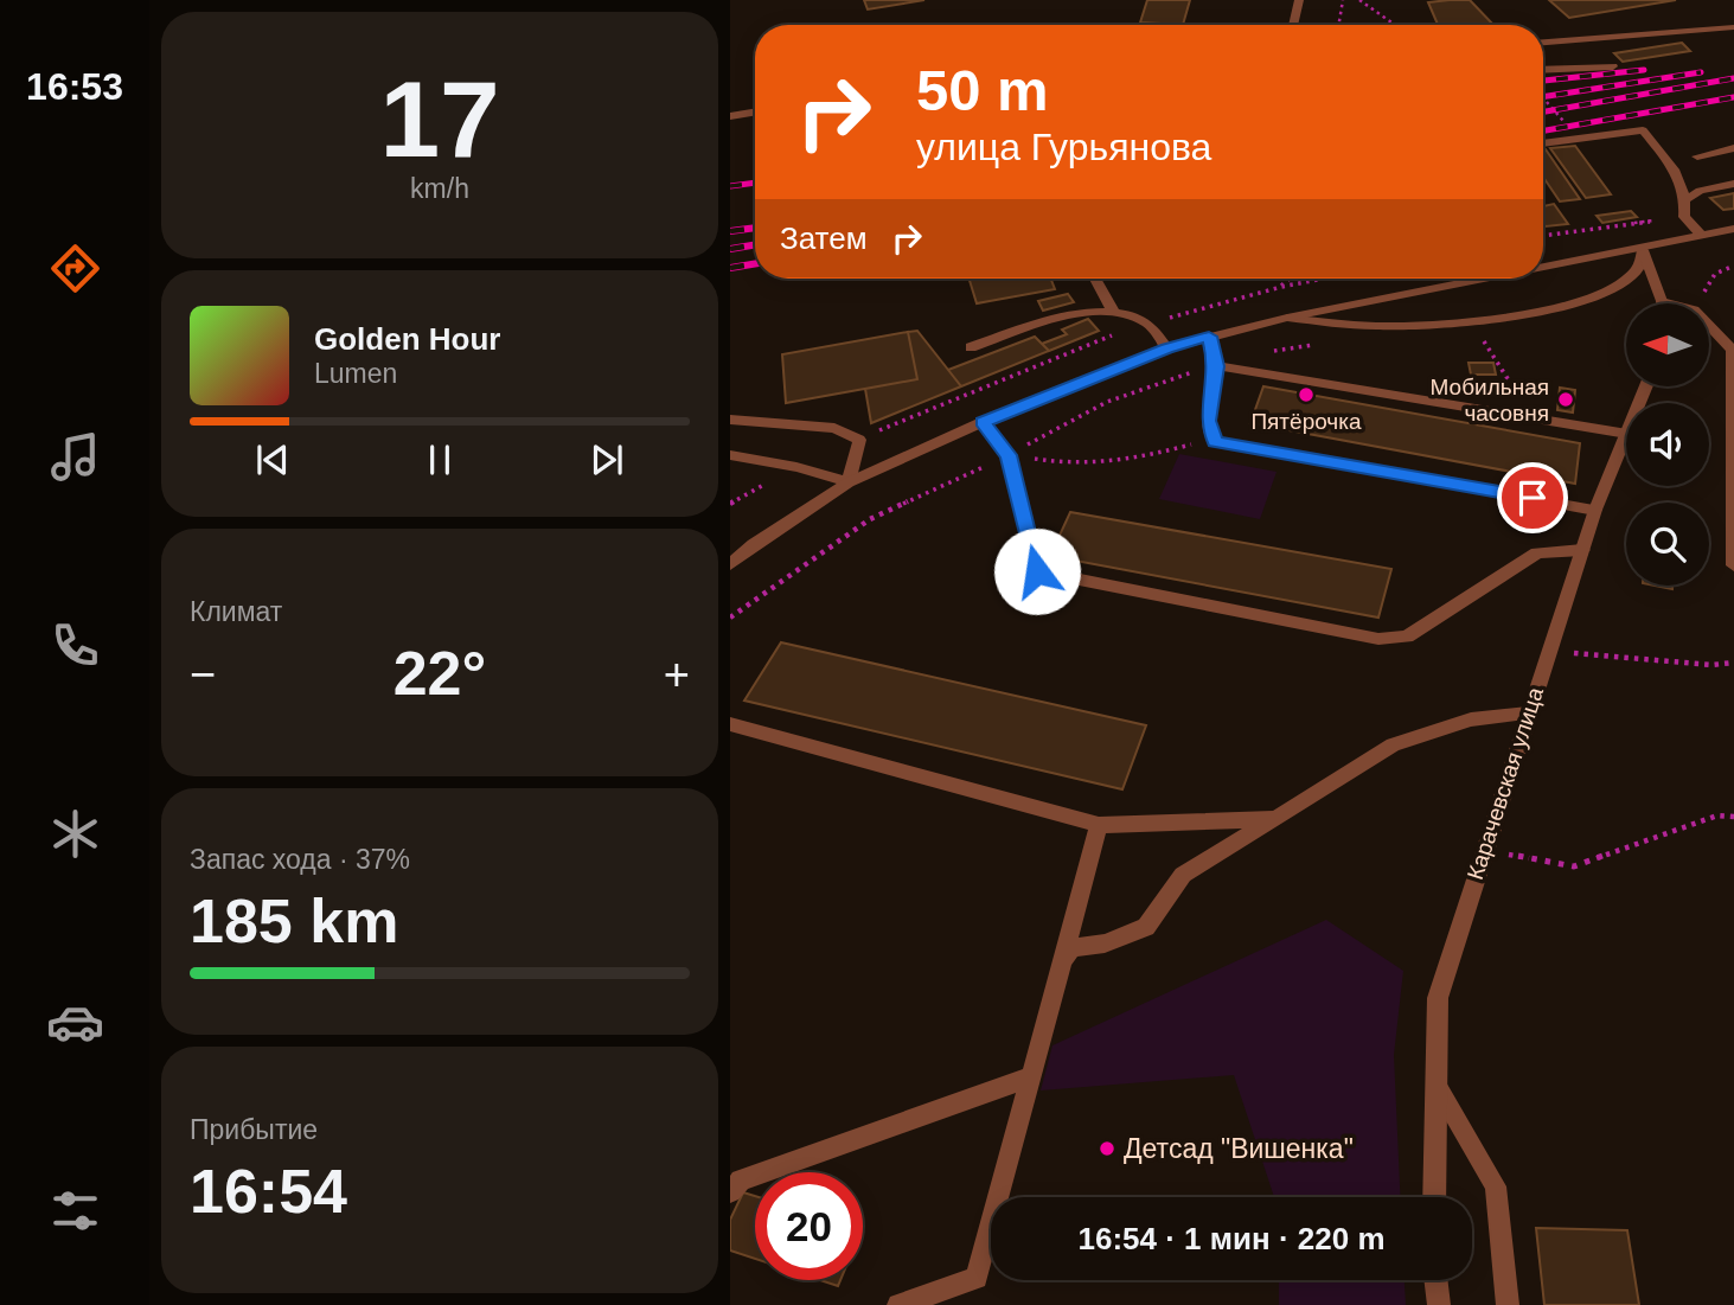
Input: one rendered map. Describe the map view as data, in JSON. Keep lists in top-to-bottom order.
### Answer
{
  "streets": {
    "street": ["Карачевская улица"]
  },
  "places": ["Пятёрочка", "Мобильная часовня", "Детсад \"Вишенка\""],
  "north": "left",
  "page": {
    "tabs": "16:53",
    "tile": [
      ["17", "km/h"],
      "Климат",
      ["Запас хода · 37%", "185 km"],
      ["Прибытие", "16:54"]
    ],
    "turn": ["50 m", "улица Гурьянова"],
    "then": "Затем",
    "song": ["Golden Hour", "Lumen"],
    "heat": ["−", "22°", "+"],
    "limit": "20",
    "trip": "16:54 · 1 мин · 220 m"
  }
}
